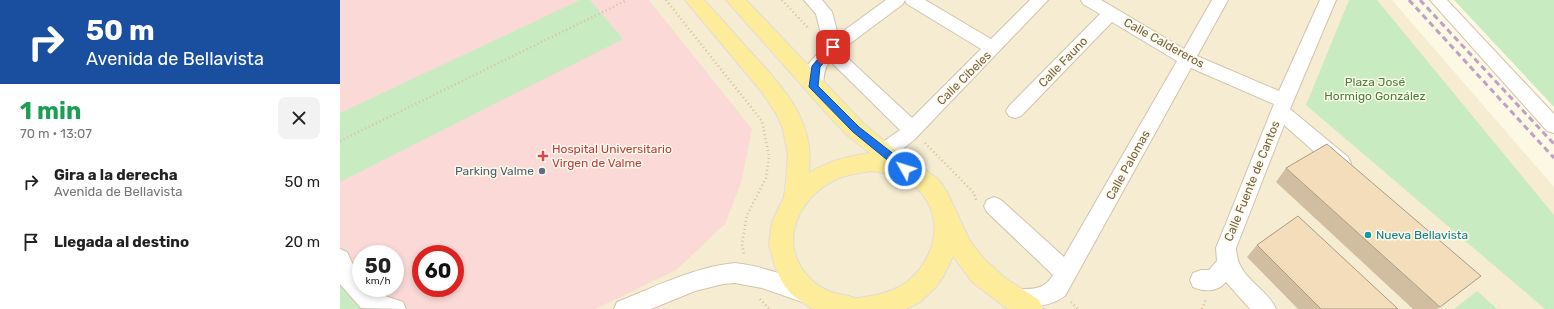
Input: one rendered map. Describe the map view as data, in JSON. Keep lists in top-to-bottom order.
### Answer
{
  "streets": {
    "street": [
      "Calle Caldereros",
      "Calle Fauno",
      "Calle Cibeles",
      "Calle Palomas",
      "Calle Fuente de Cantos"
    ]
  },
  "crossings": [
    ["Calle Caldereros", "Calle Fauno"],
    ["Calle Caldereros", "Calle Palomas"],
    ["Calle Caldereros", "Calle Fuente de Cantos"]
  ],
  "parks": ["Plaza José Hormigo González"],
  "places": {
    "health": ["Hospital Universitario Virgen de Valme"],
    "other": ["Parking Valme", "Nueva Bellavista"]
  },
  "page": {
    "turn": ["50 m", "Avenida de Bellavista"],
    "heading": ["1 min", "70 m · 13:07"],
    "list": [
      {
        "name": "Gira a la derecha",
        "note": "Avenida de Bellavista",
        "value": "50 m"
      },
      {
        "name": "Llegada al destino",
        "value": "20 m"
      }
    ],
    "speed": "50 km/h",
    "limit": "60"
  }
}
